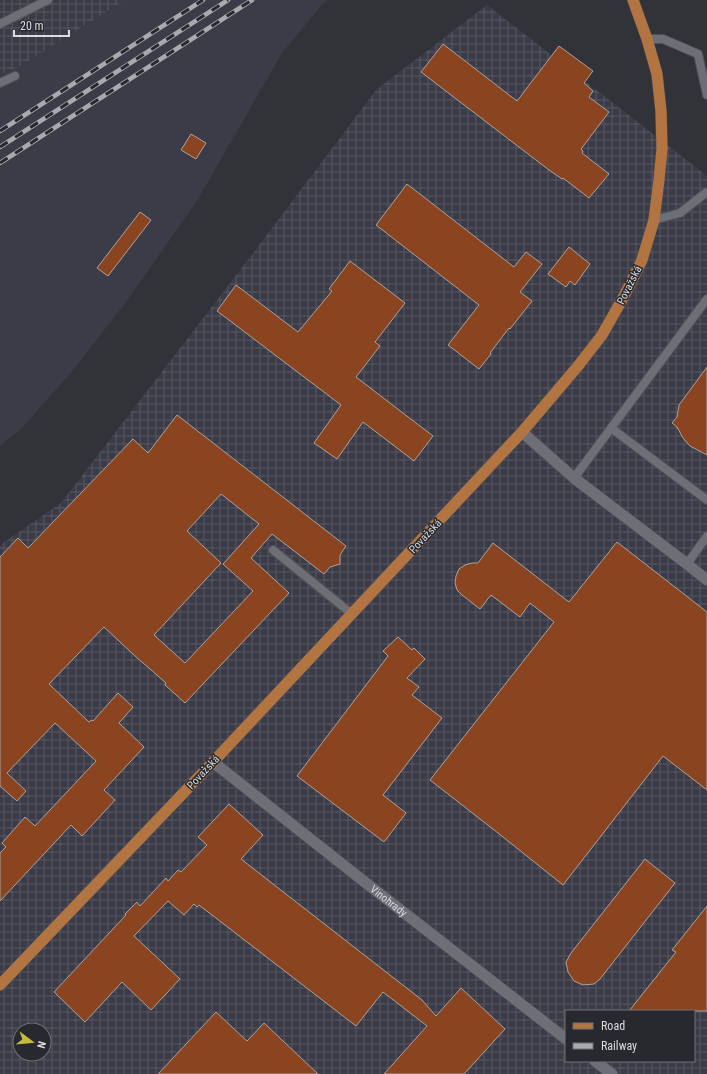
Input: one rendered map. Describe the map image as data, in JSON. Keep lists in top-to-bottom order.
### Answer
{
  "streets": {
    "main road": ["Považská"],
    "street": ["Vinohrady"]
  },
  "crossings": [
    ["Považská", "Vinohrady"]
  ],
  "legend": ["Road", "Railway"],
  "scale_bar": "20 m",
  "north": "right"
}
